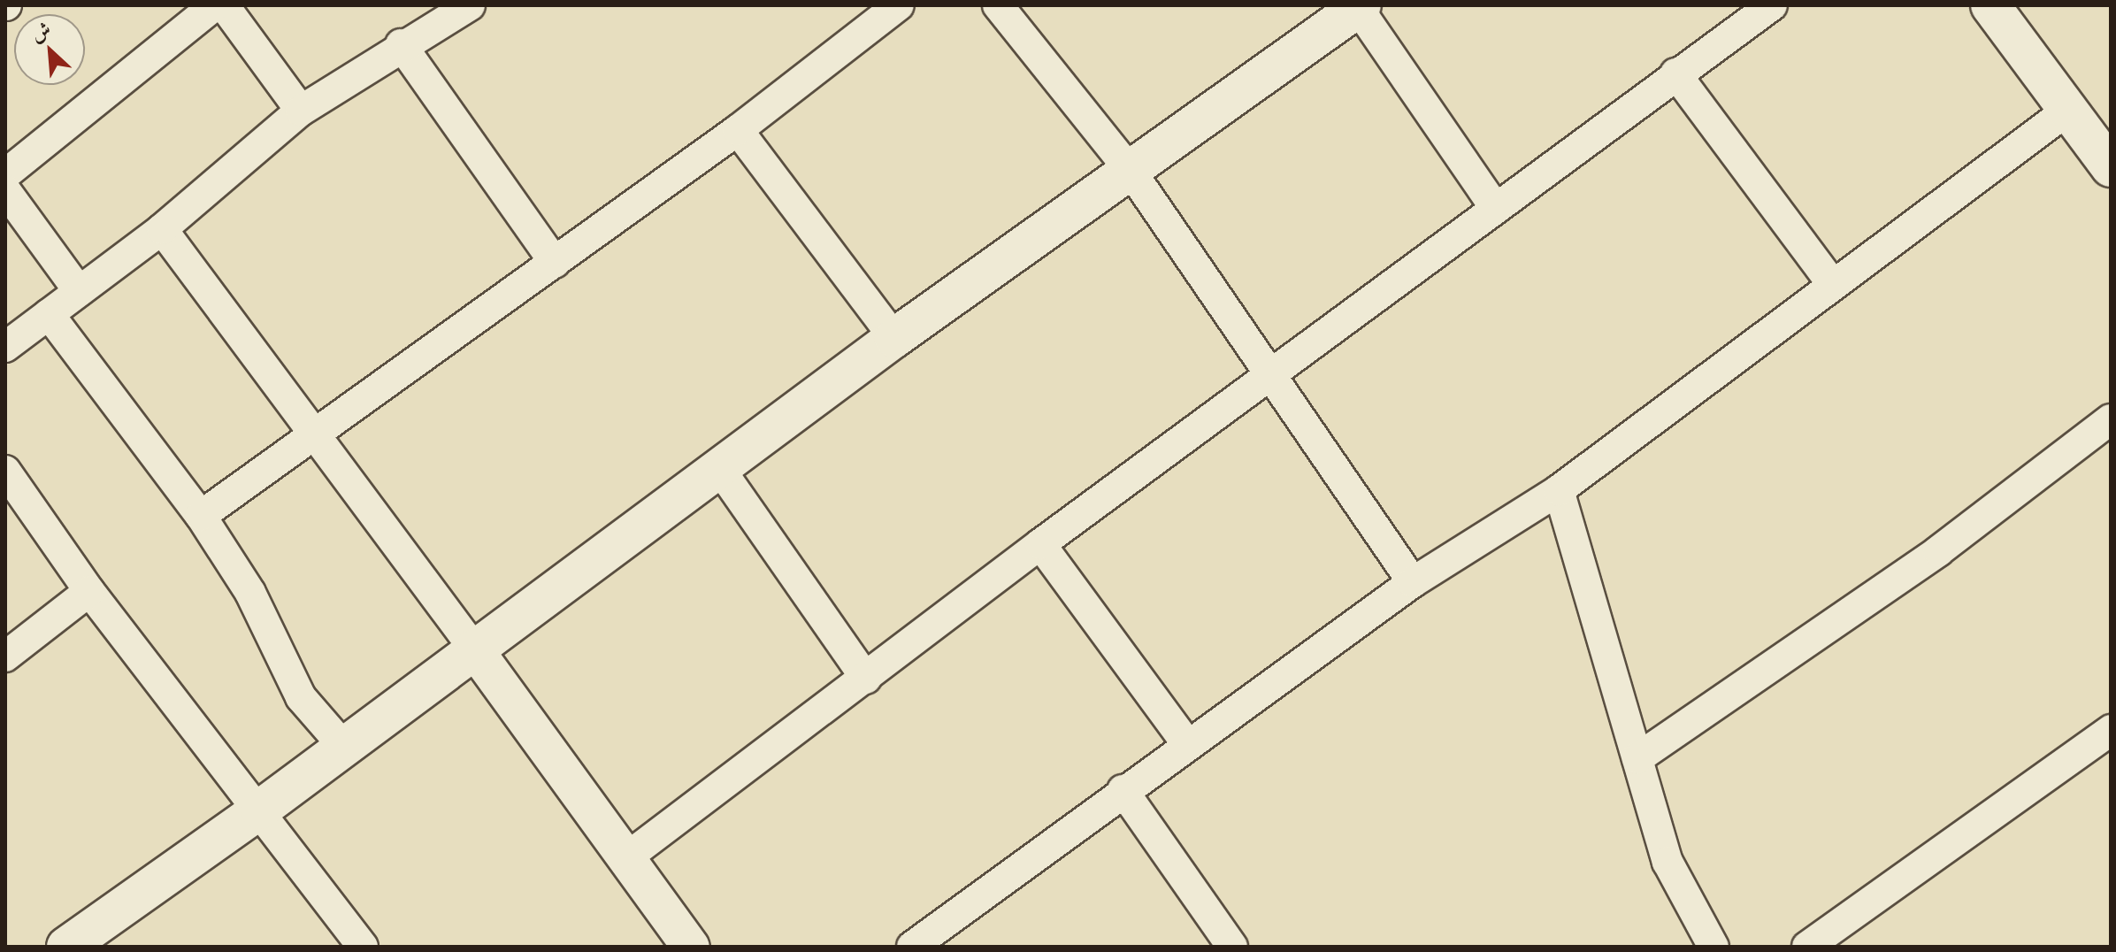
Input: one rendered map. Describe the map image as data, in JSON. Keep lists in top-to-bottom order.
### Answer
{
  "north": "top left"
}
